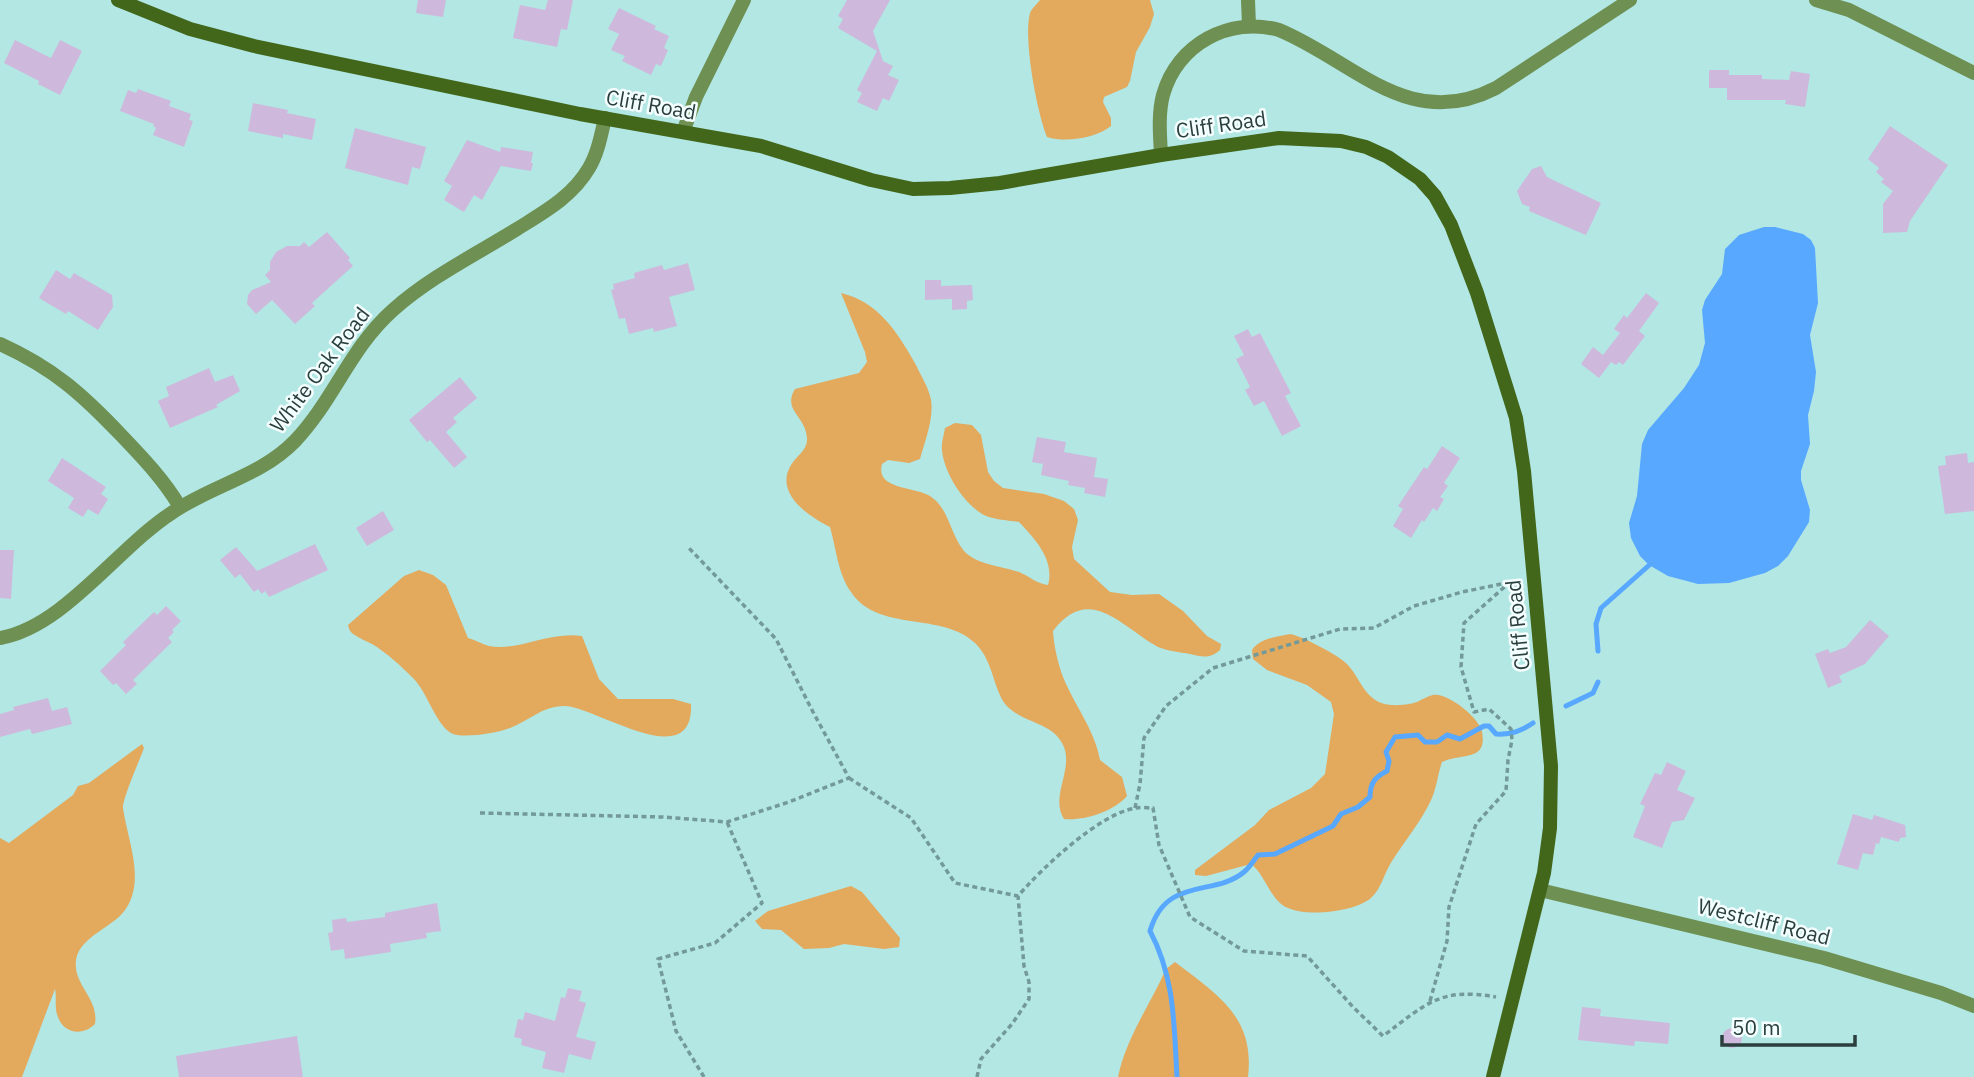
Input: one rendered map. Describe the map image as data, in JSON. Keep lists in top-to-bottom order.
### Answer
{
  "streets": {
    "street": ["Cliff Road", "White Oak Road", "Westcliff Road"]
  },
  "crossings": [
    ["Cliff Road", "White Oak Road"],
    ["Cliff Road", "Westcliff Road"]
  ],
  "scale_bar": "50 m"
}
